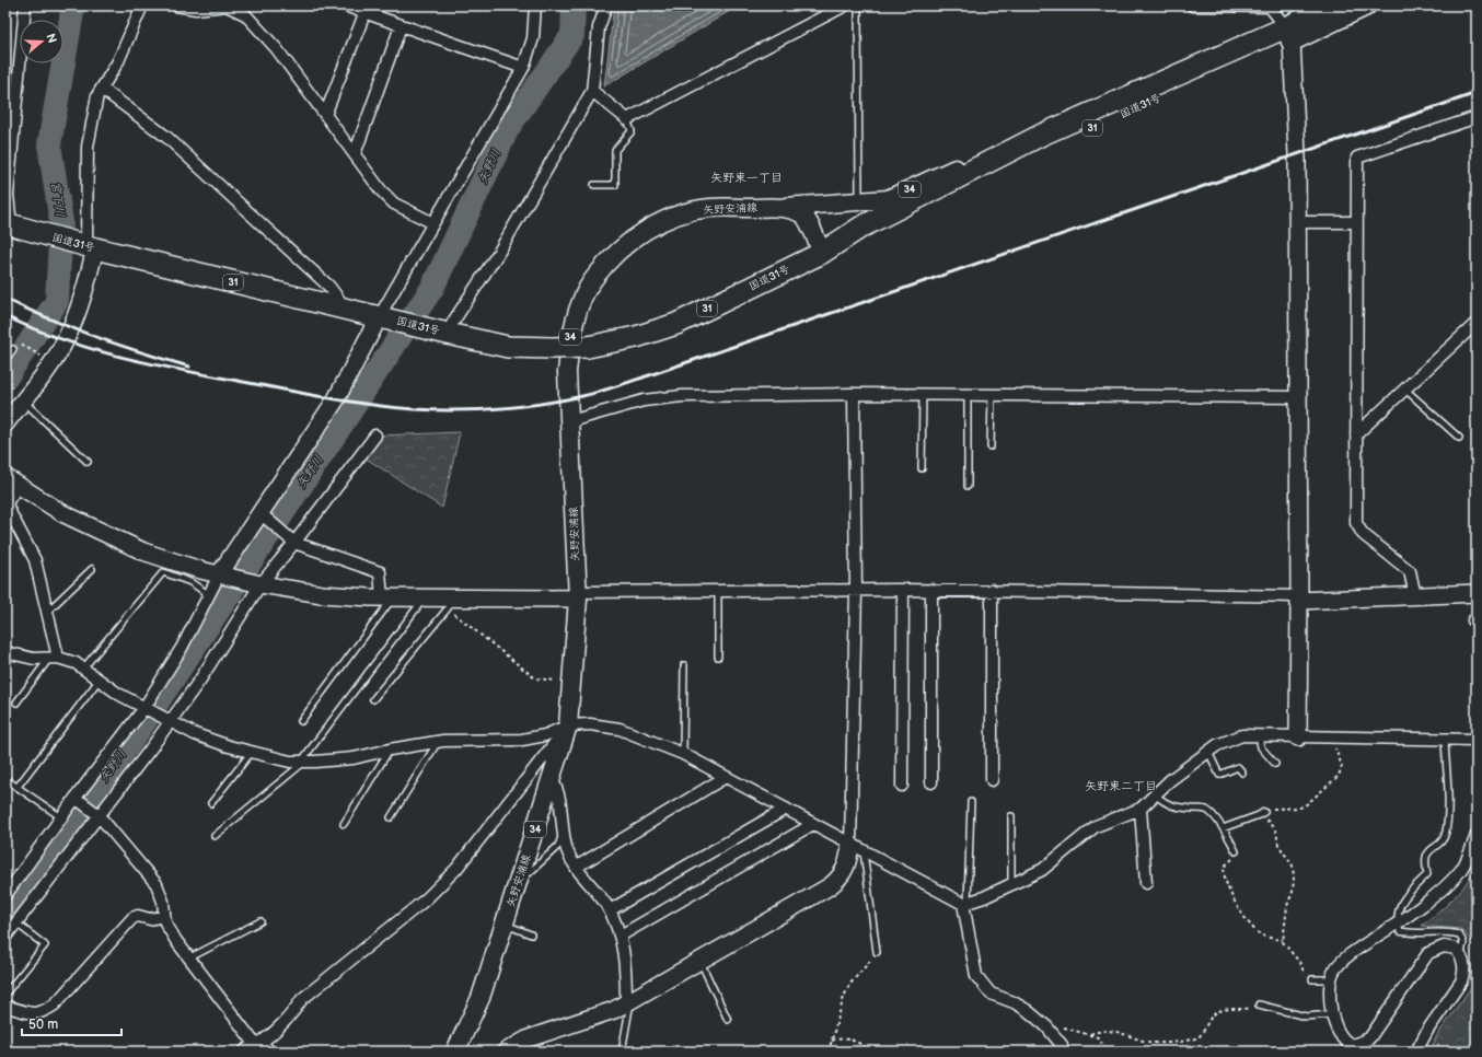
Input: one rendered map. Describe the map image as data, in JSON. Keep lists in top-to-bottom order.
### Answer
{
  "streets": {
    "highway": ["国道31号", "31"],
    "main road": ["34", "矢野安浦線"]
  },
  "crossings": [
    ["国道31号", "34"],
    ["国道31号", "矢野安浦線"],
    ["34", "矢野安浦線"]
  ],
  "districts": ["矢野東一丁目", "矢野東二丁目"],
  "water": ["矢野川", "宮下川"],
  "scale_bar": "50 m",
  "north": "right"
}
